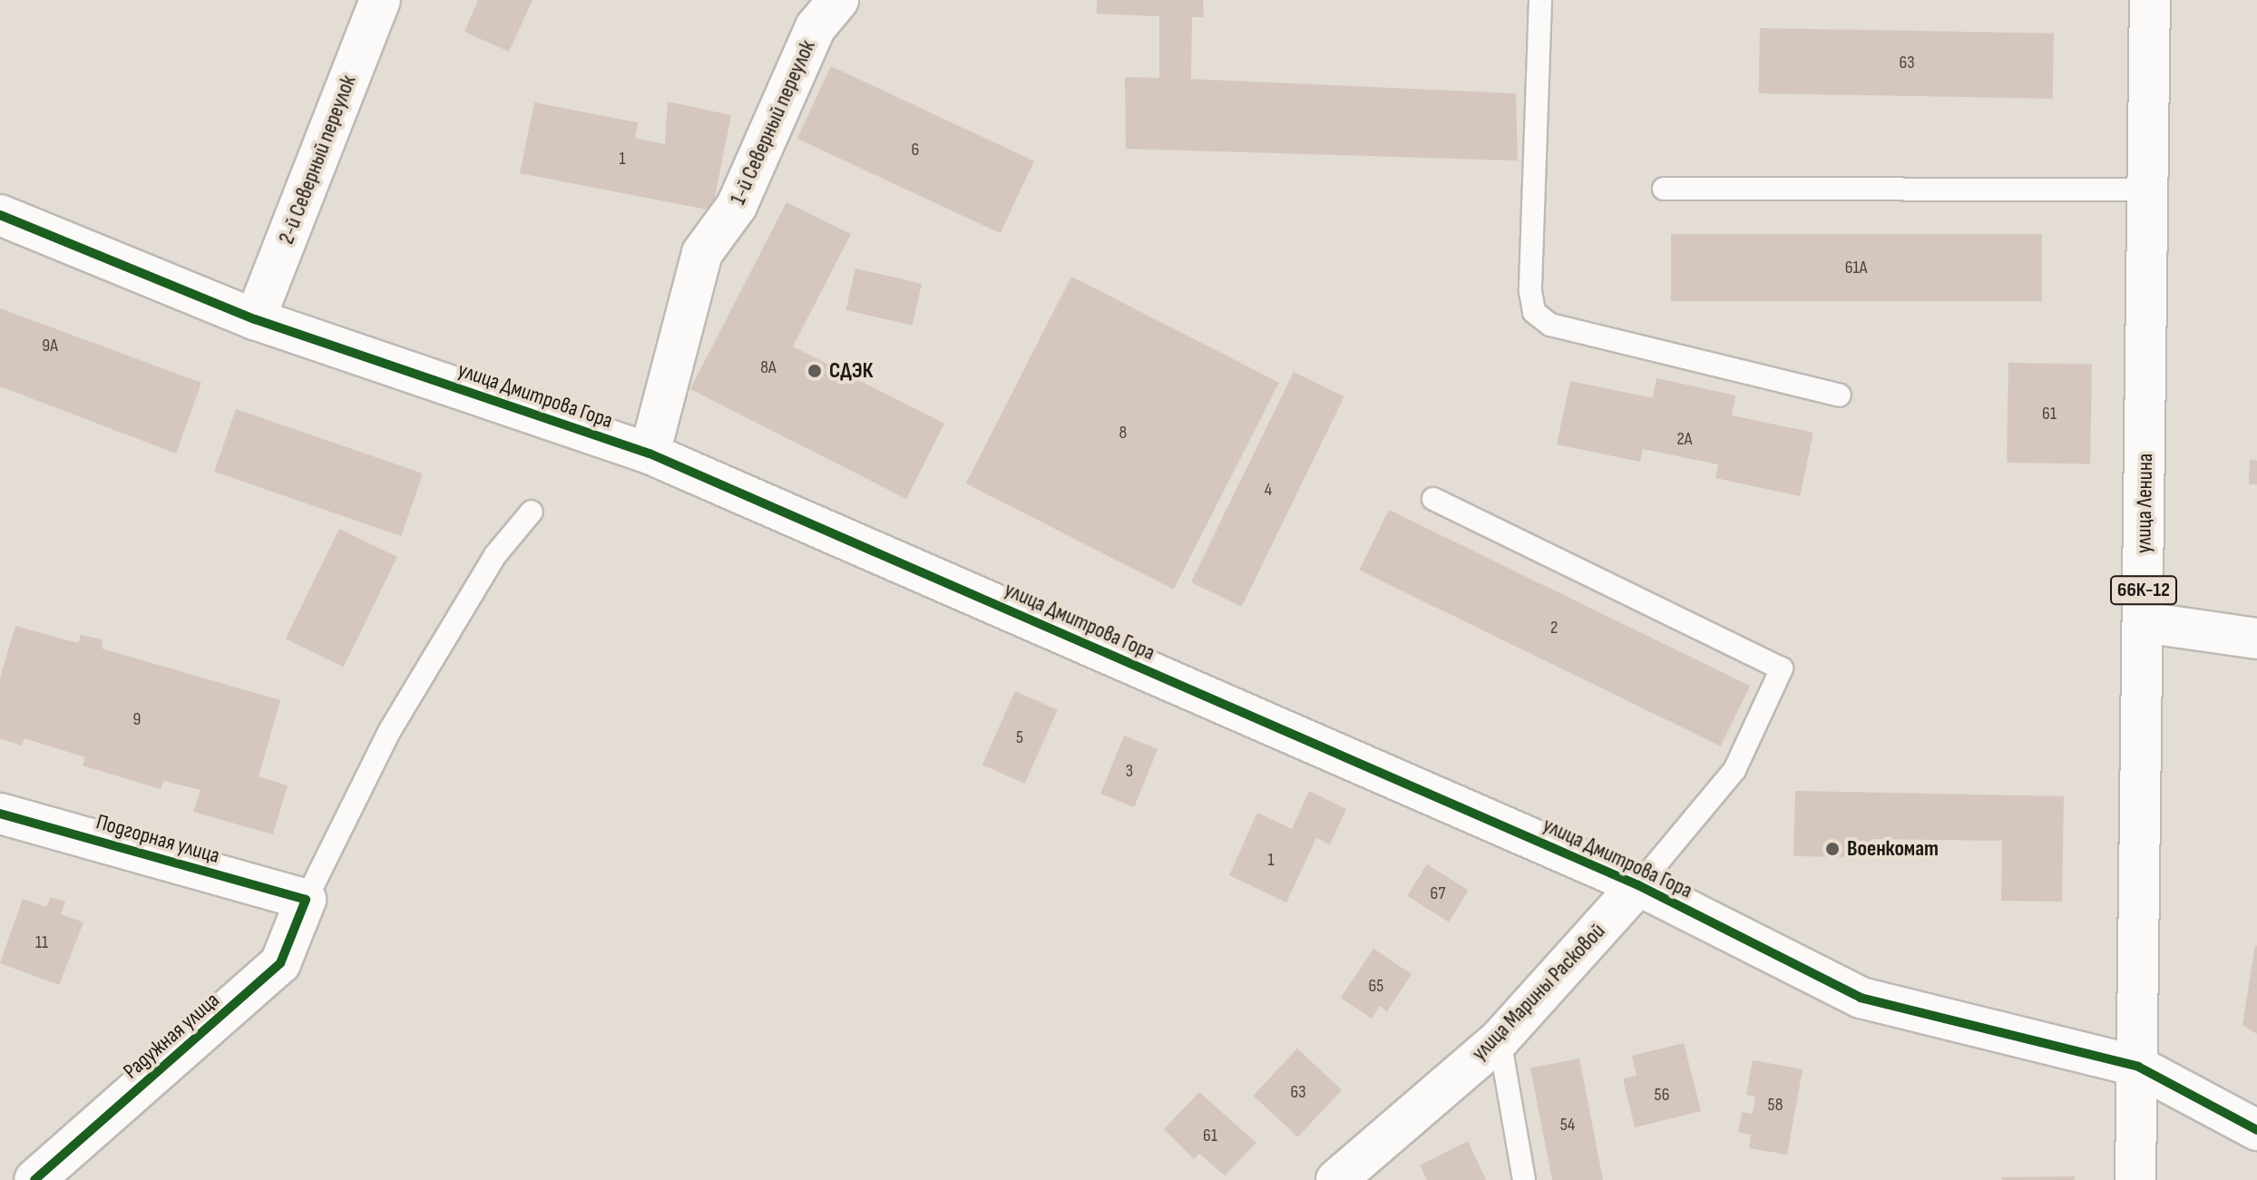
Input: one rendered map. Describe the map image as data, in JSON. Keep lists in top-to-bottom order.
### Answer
{
  "streets": {
    "street": [
      "1-й Северный переулок",
      "2-й Северный переулок",
      "улица Дмитрова Гора",
      "улица Ленина",
      "66К-12",
      "Подгорная улица",
      "улица Марины Расковой",
      "Радужная улица"
    ]
  },
  "crossings": [
    ["1-й Северный переулок", "улица Дмитрова Гора"],
    ["2-й Северный переулок", "улица Дмитрова Гора"],
    ["улица Дмитрова Гора", "улица Ленина"],
    ["улица Дмитрова Гора", "улица Марины Расковой"],
    ["Подгорная улица", "Радужная улица"]
  ],
  "places": ["СДЭК", "Военкомат"],
  "house_numbers": [
    "63",
    "6",
    "1",
    "61А",
    "9А",
    "8А",
    "61",
    "8",
    "2А",
    "4",
    "2",
    "9",
    "5",
    "3",
    "1",
    "67",
    "11",
    "65",
    "63",
    "56",
    "58",
    "54",
    "61"
  ]
}
